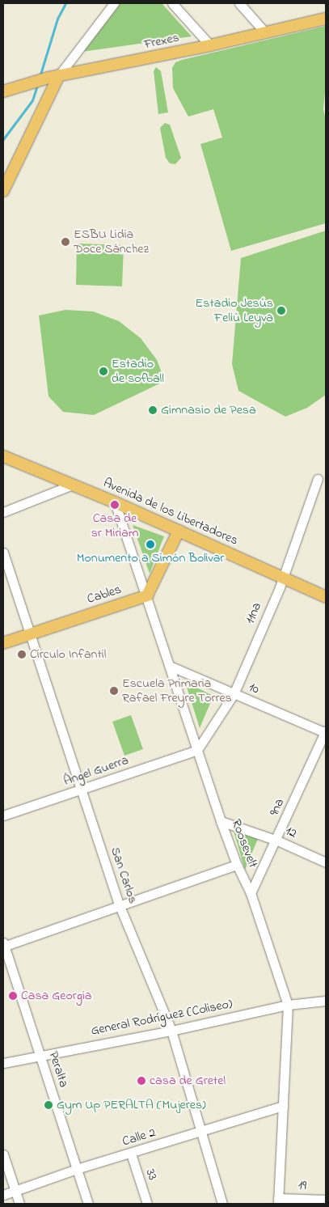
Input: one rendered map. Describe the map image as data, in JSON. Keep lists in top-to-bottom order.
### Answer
{
  "streets": {
    "main road": ["Frexes", "Avenida de los Libertadores", "Cables"],
    "street": [
      "11na",
      "10",
      "Ángel Guerra",
      "9na",
      "12",
      "Roosevelt",
      "San Carlos",
      "General Rodríguez (Coliseo)",
      "Peralta",
      "Calle 2",
      "33",
      "19"
    ]
  },
  "crossings": [
    ["Avenida de los Libertadores", "11na"],
    ["Avenida de los Libertadores", "Roosevelt"],
    ["Cables", "Roosevelt"],
    ["Cables", "San Carlos"],
    ["11na", "10"],
    ["11na", "Ángel Guerra"],
    ["11na", "Roosevelt"],
    ["10", "9na"],
    ["10", "Roosevelt"],
    ["Ángel Guerra", "Roosevelt"],
    ["Ángel Guerra", "San Carlos"],
    ["9na", "12"],
    ["9na", "Roosevelt"],
    ["12", "Roosevelt"],
    ["Roosevelt", "General Rodríguez (Coliseo)"],
    ["Roosevelt", "Calle 2"],
    ["Roosevelt", "19"],
    ["San Carlos", "General Rodríguez (Coliseo)"],
    ["San Carlos", "Calle 2"],
    ["General Rodríguez (Coliseo)", "Peralta"],
    ["Peralta", "Calle 2"],
    ["Calle 2", "33"]
  ],
  "places": [
    "ESBU Lidia Doce Sánchez",
    "Estadio Jesús Feliú Leyva",
    "Estadio de sofball",
    "Gimnasio de Pesa",
    "Casa de sr Miriam",
    "Monumento a Simón Bolivar",
    "Círculo Infantil",
    "Escuela Primaria Rafael Freyre Torres",
    "Casa Georgia",
    "casa de Gretel",
    "Gym Up PERALTA (Mujeres)"
  ]
}
